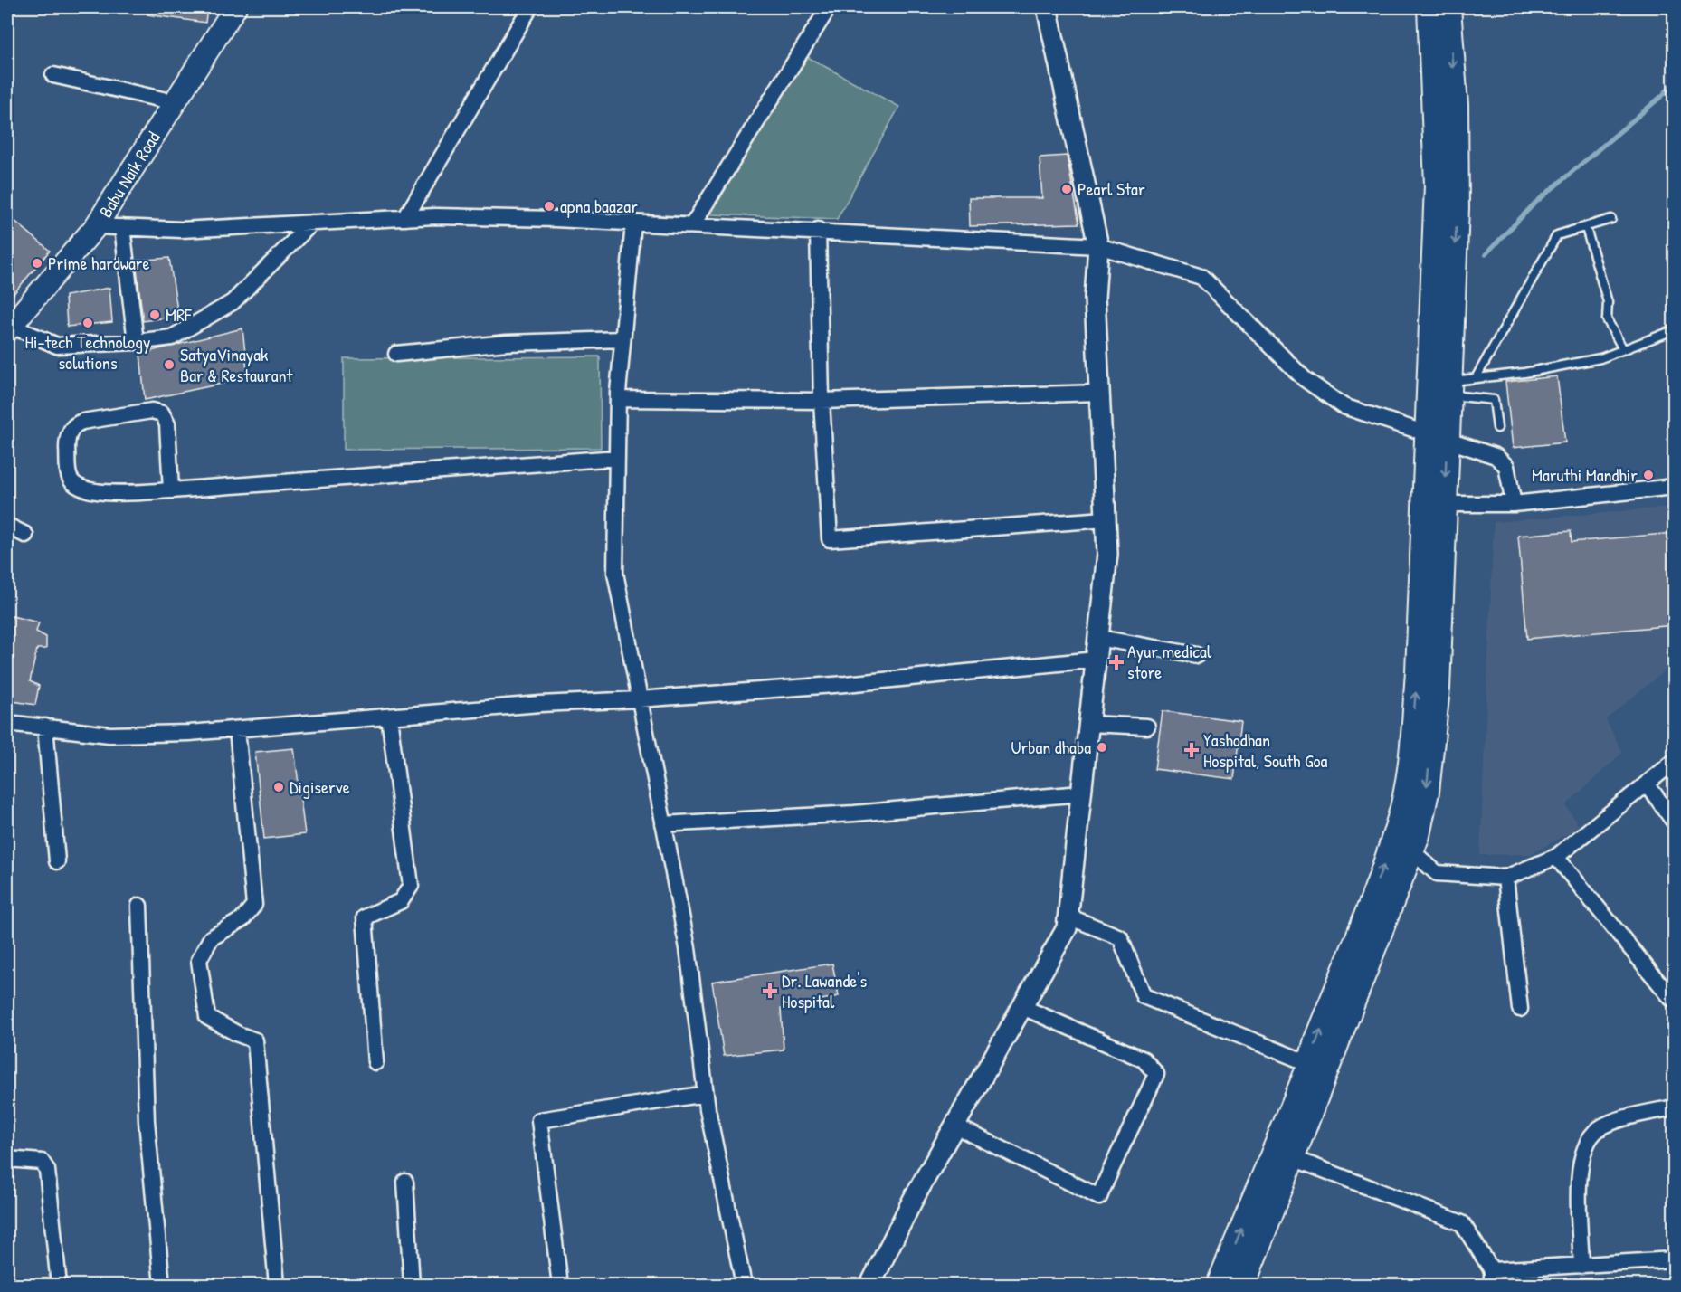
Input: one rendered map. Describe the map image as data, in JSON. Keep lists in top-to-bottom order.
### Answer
{
  "streets": {
    "main road": ["Babu Naik Road"]
  },
  "places": {
    "other": [
      "Pearl Star",
      "apna baazar",
      "Prime hardware",
      "MRF",
      "Hi-tech Technology solutions",
      "SatyaVinayak Bar & Restaurant",
      "Maruthi Mandhir",
      "Urban dhaba",
      "Digiserve"
    ],
    "health": ["Ayur medical store", "Yashodhan Hospital, South Goa", "Dr. Lawande's Hospital"]
  }
}
